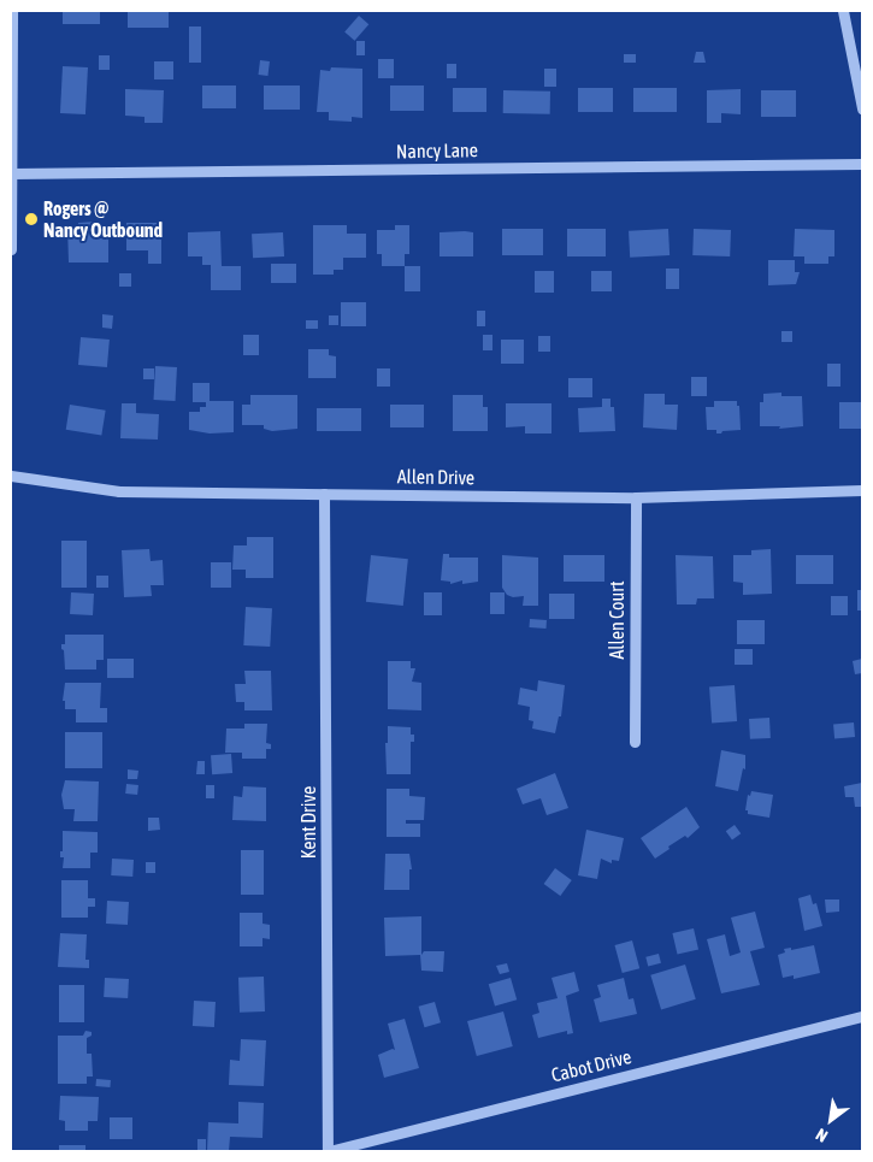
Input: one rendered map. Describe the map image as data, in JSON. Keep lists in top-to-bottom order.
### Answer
{
  "streets": {
    "street": [
      "Nancy Lane",
      "Allen Drive",
      "Allen Court",
      "Kent Drive",
      "Cabot Drive"
    ]
  },
  "crossings": [
    ["Allen Drive", "Allen Court"],
    ["Allen Drive", "Kent Drive"],
    ["Kent Drive", "Cabot Drive"]
  ],
  "places": ["Rogers @ Nancy Outbound"],
  "north": "bottom left"
}
